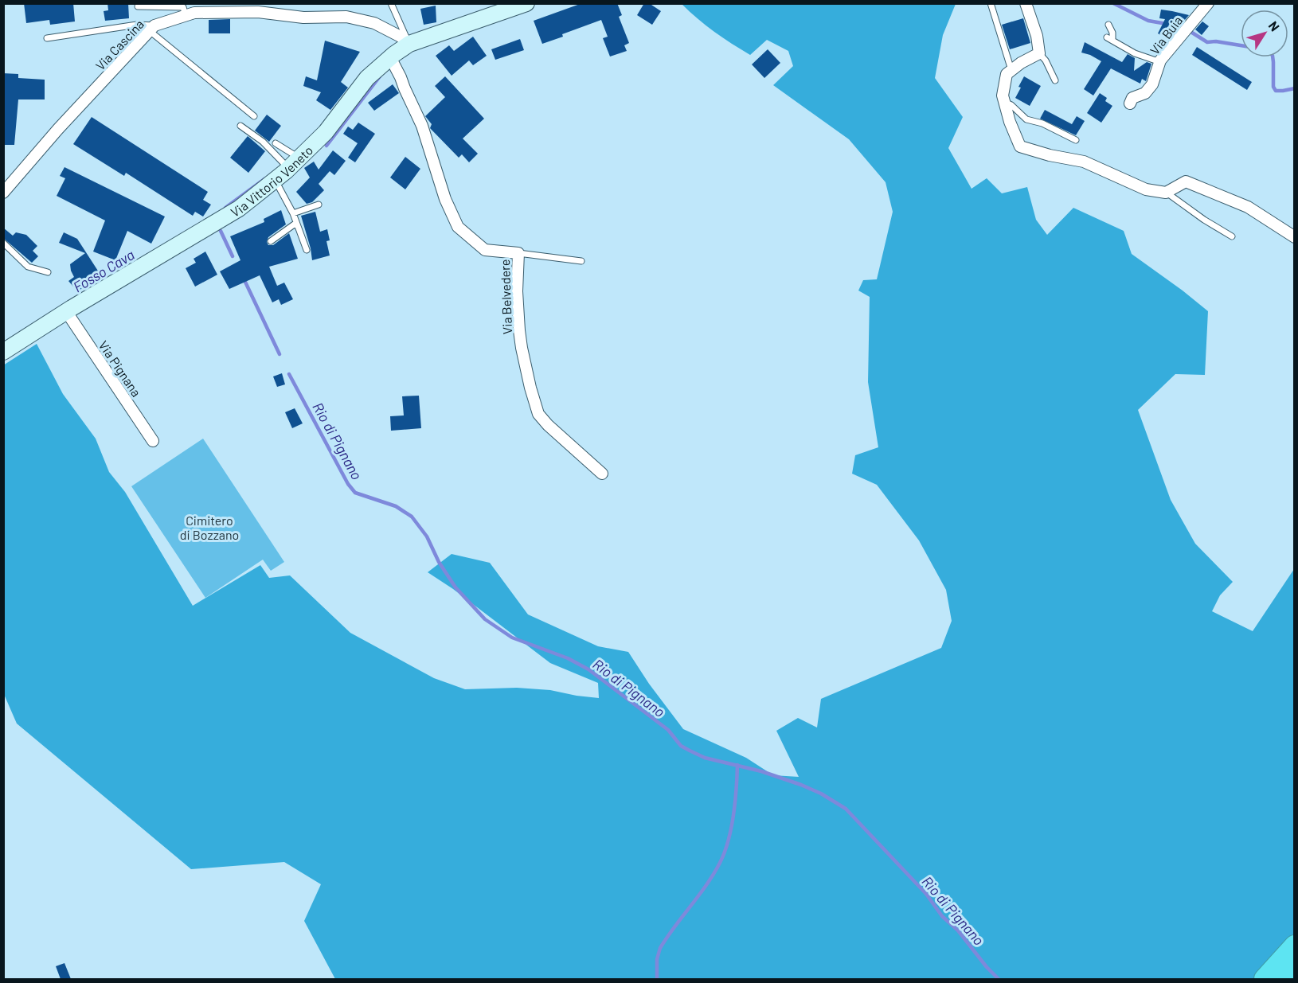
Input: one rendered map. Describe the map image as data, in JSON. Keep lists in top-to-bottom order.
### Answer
{
  "streets": {
    "street": [
      "Via Buia",
      "Via Cascina",
      "Via Vittorio Veneto",
      "Via Belvedere",
      "Via Pignana"
    ]
  },
  "crossings": [
    ["Via Cascina", "Via Vittorio Veneto"],
    ["Via Vittorio Veneto", "Via Belvedere"],
    ["Via Vittorio Veneto", "Via Pignana"]
  ],
  "water": ["Fosso Cava", "Rio di Pignano"],
  "parks": ["Cimitero di Bozzano"],
  "north": "top right"
}
